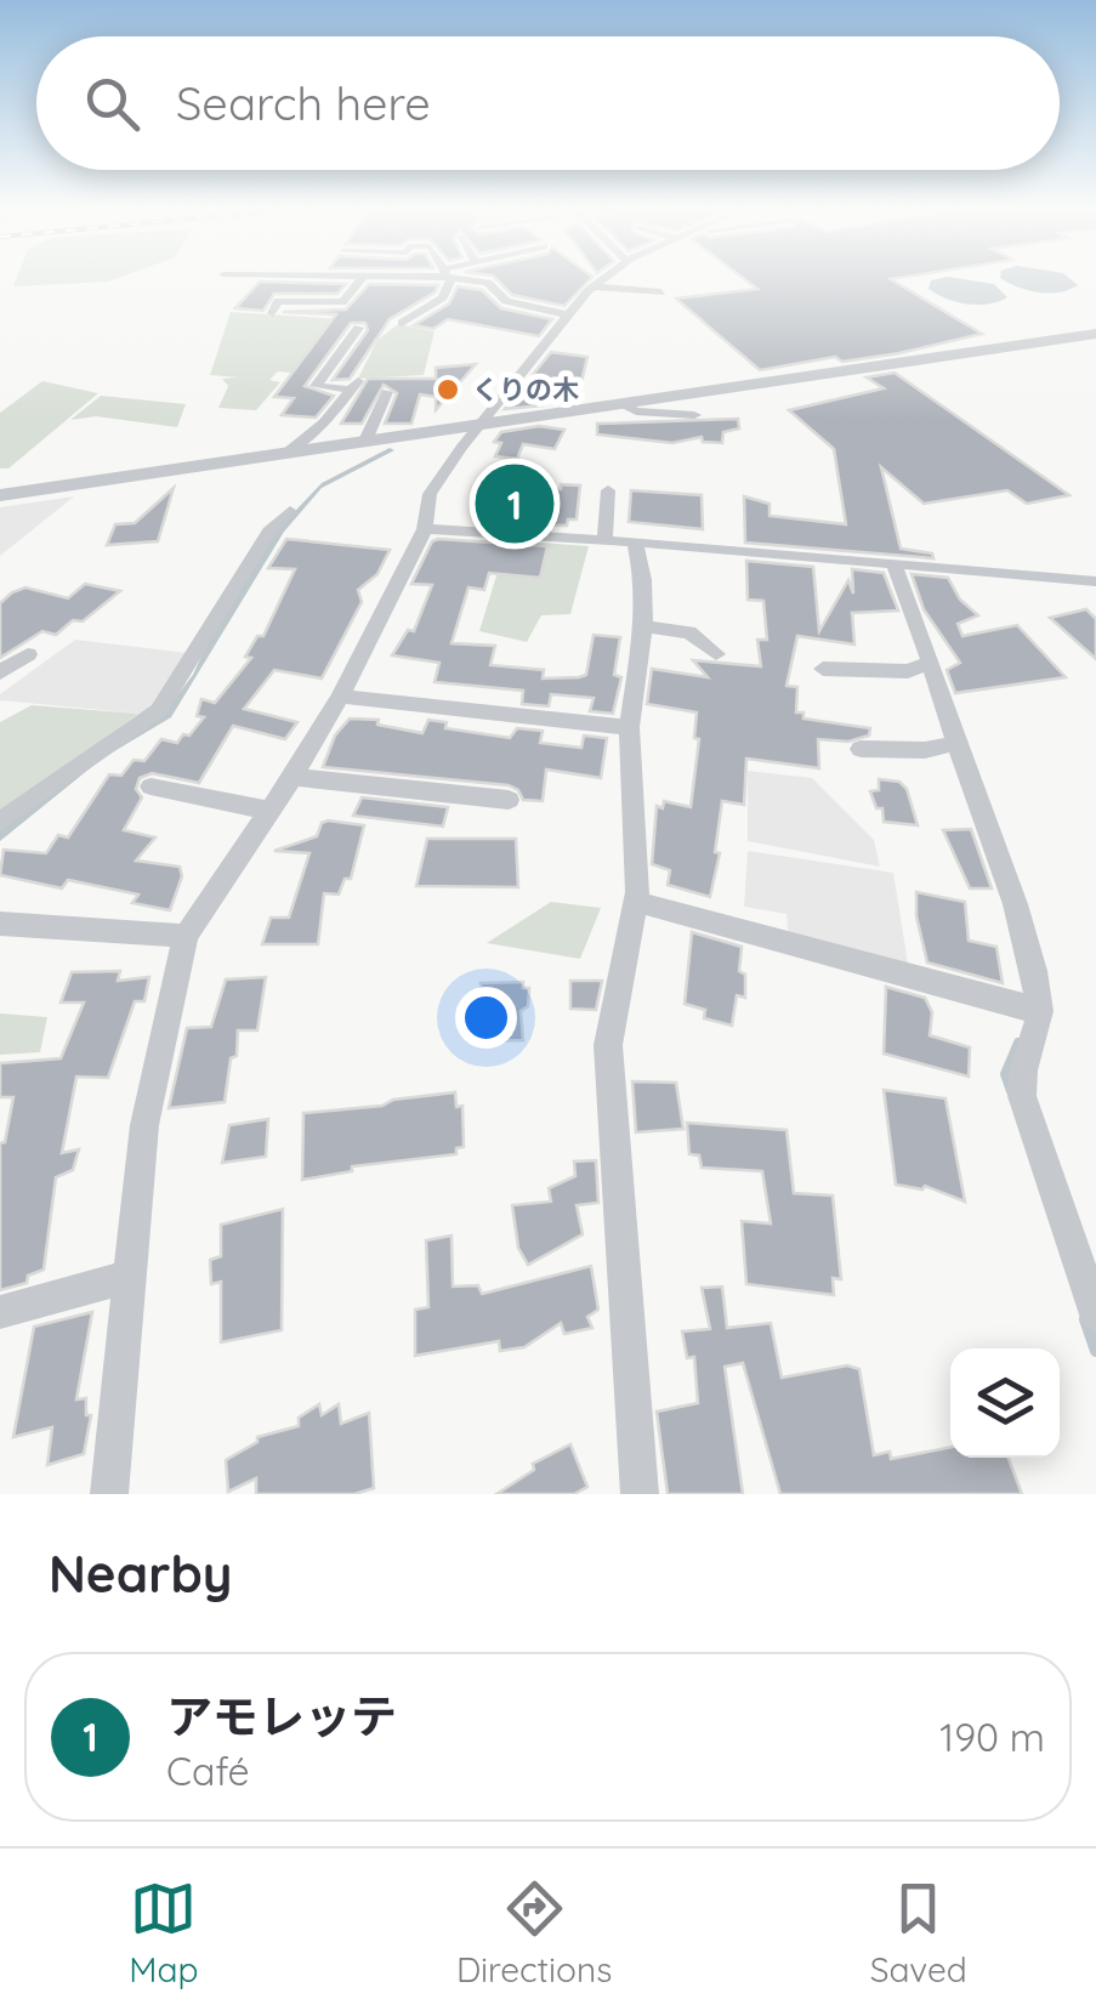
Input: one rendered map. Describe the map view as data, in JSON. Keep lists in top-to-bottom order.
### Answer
{
  "places": ["くりの木"],
  "page": {
    "search": "Search here",
    "pins": "1",
    "heading": "Nearby",
    "list": [
      {
        "mark": "1",
        "name": "アモレッテ",
        "note": "Café",
        "value": "190 m"
      }
    ],
    "nav": ["Map", "Directions", "Saved"]
  }
}
